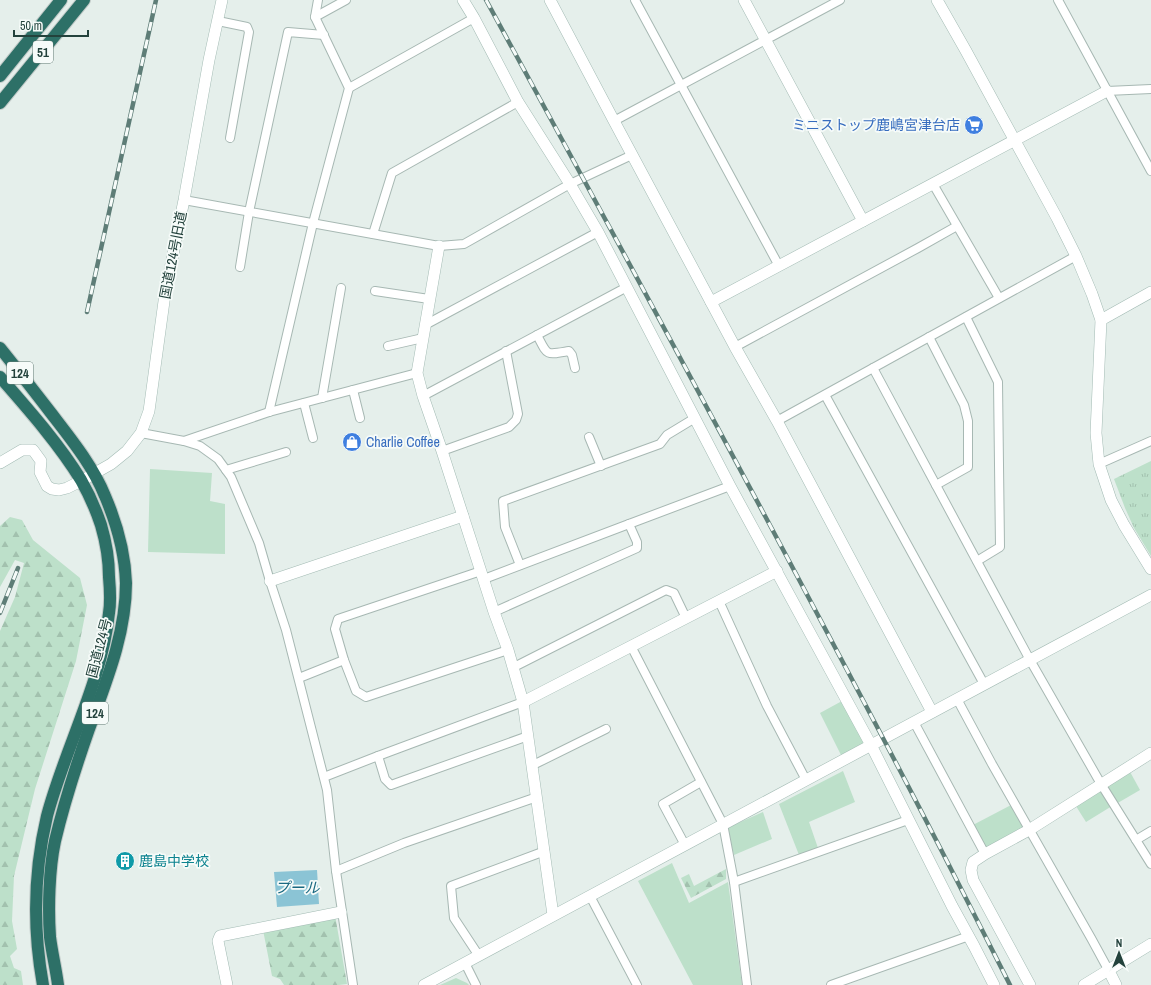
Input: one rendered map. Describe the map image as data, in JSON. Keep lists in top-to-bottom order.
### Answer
{
  "streets": {
    "highway": ["51", "124", "国道124号"],
    "street": ["国道124号旧道"]
  },
  "crossings": [
    ["国道124号旧道", "国道124号"]
  ],
  "water": ["プール"],
  "places": {
    "supermarket": ["ミニストップ鹿嶋宮津台店"],
    "shop": ["Charlie Coffee"],
    "building": ["鹿島中学校"]
  },
  "scale_bar": "50 m",
  "north": "top"
}
